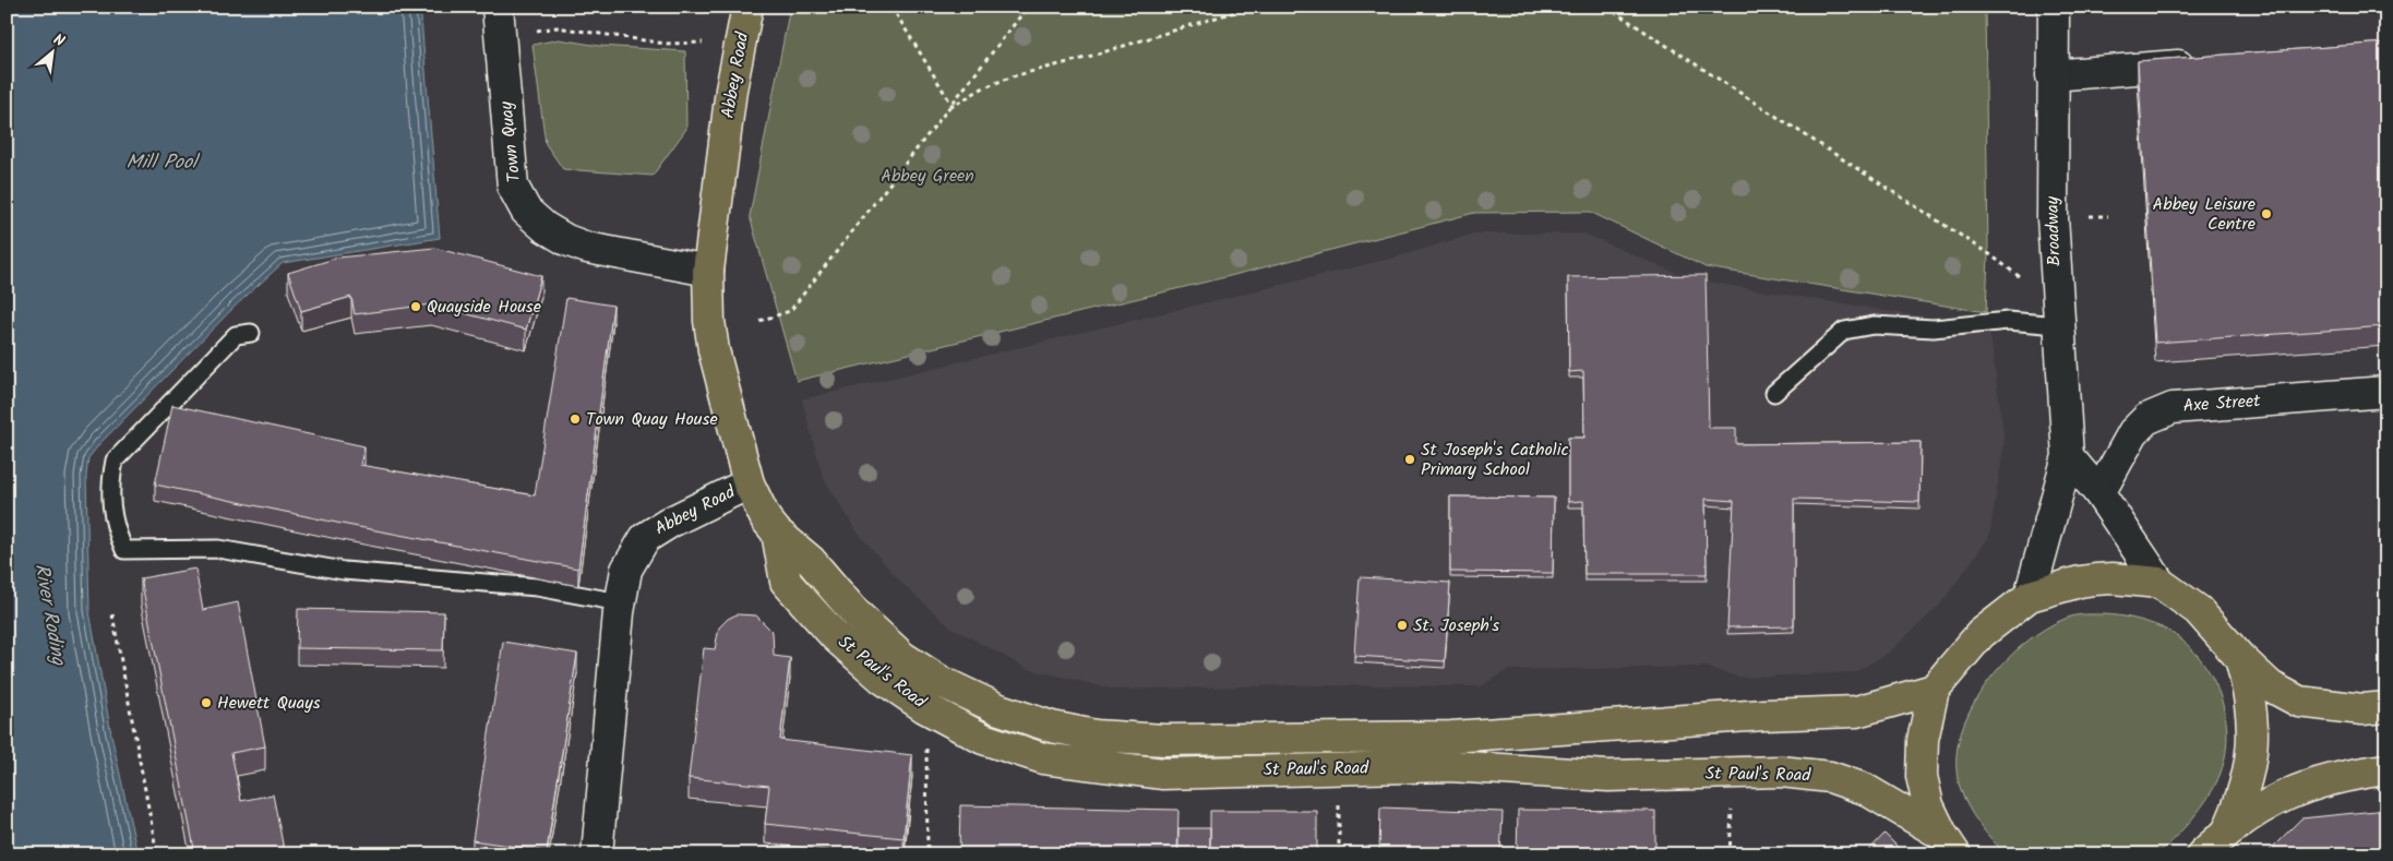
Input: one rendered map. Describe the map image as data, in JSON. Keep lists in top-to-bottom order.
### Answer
{
  "streets": {
    "main road": ["Abbey Road", "St Paul's Road"],
    "street": ["Town Quay", "Broadway", "Axe Street"]
  },
  "crossings": [
    ["Abbey Road", "Town Quay"],
    ["Abbey Road", "St Paul's Road"],
    ["Broadway", "St Paul's Road"]
  ],
  "water": ["Mill Pool", "River Roding"],
  "parks": ["Abbey Green"],
  "places": [
    "Abbey Leisure Centre",
    "Quayside House",
    "Town Quay House",
    "St Joseph's Catholic Primary School",
    "St. Joseph's",
    "Hewett Quays"
  ],
  "north": "top right"
}
